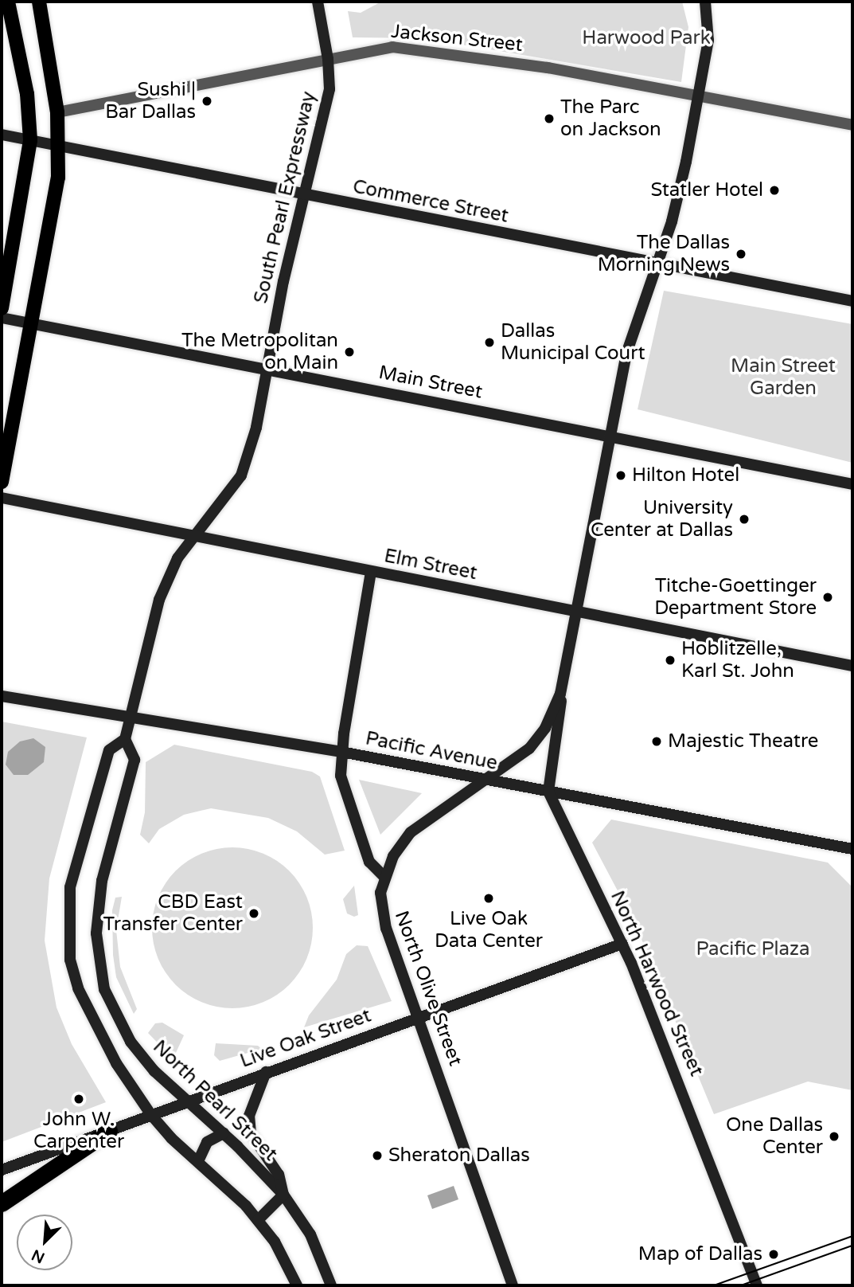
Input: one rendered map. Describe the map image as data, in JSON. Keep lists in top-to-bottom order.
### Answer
{
  "streets": {
    "main road": [
      "South Pearl Expressway",
      "Commerce Street",
      "Main Street",
      "Elm Street",
      "Pacific Avenue",
      "North Harwood Street",
      "North Olive Street",
      "Live Oak Street",
      "North Pearl Street"
    ],
    "street": ["Jackson Street"]
  },
  "crossings": [
    ["Jackson Street", "South Pearl Expressway"],
    ["South Pearl Expressway", "Commerce Street"],
    ["South Pearl Expressway", "Main Street"],
    ["South Pearl Expressway", "Elm Street"],
    ["South Pearl Expressway", "North Pearl Street"],
    ["Elm Street", "North Pearl Street"],
    ["Pacific Avenue", "North Harwood Street"],
    ["Pacific Avenue", "North Pearl Street"],
    ["North Harwood Street", "Live Oak Street"],
    ["North Olive Street", "Live Oak Street"],
    ["Live Oak Street", "North Pearl Street"]
  ],
  "parks": ["Harwood Park", "Main Street Garden", "Pacific Plaza"],
  "places": [
    "Sushi | Bar Dallas",
    "The Parc on Jackson",
    "Statler Hotel",
    "The Dallas Morning News",
    "Dallas Municipal Court",
    "The Metropolitan on Main",
    "Hilton Hotel",
    "University Center at Dallas",
    "Titche-Goettinger Department Store",
    "Hoblitzelle, Karl St. John",
    "Majestic Theatre",
    "Live Oak Data Center",
    "CBD East Transfer Center",
    "John W. Carpenter",
    "One Dallas Center",
    "Sheraton Dallas",
    "Map of Dallas"
  ],
  "north": "bottom left"
}
